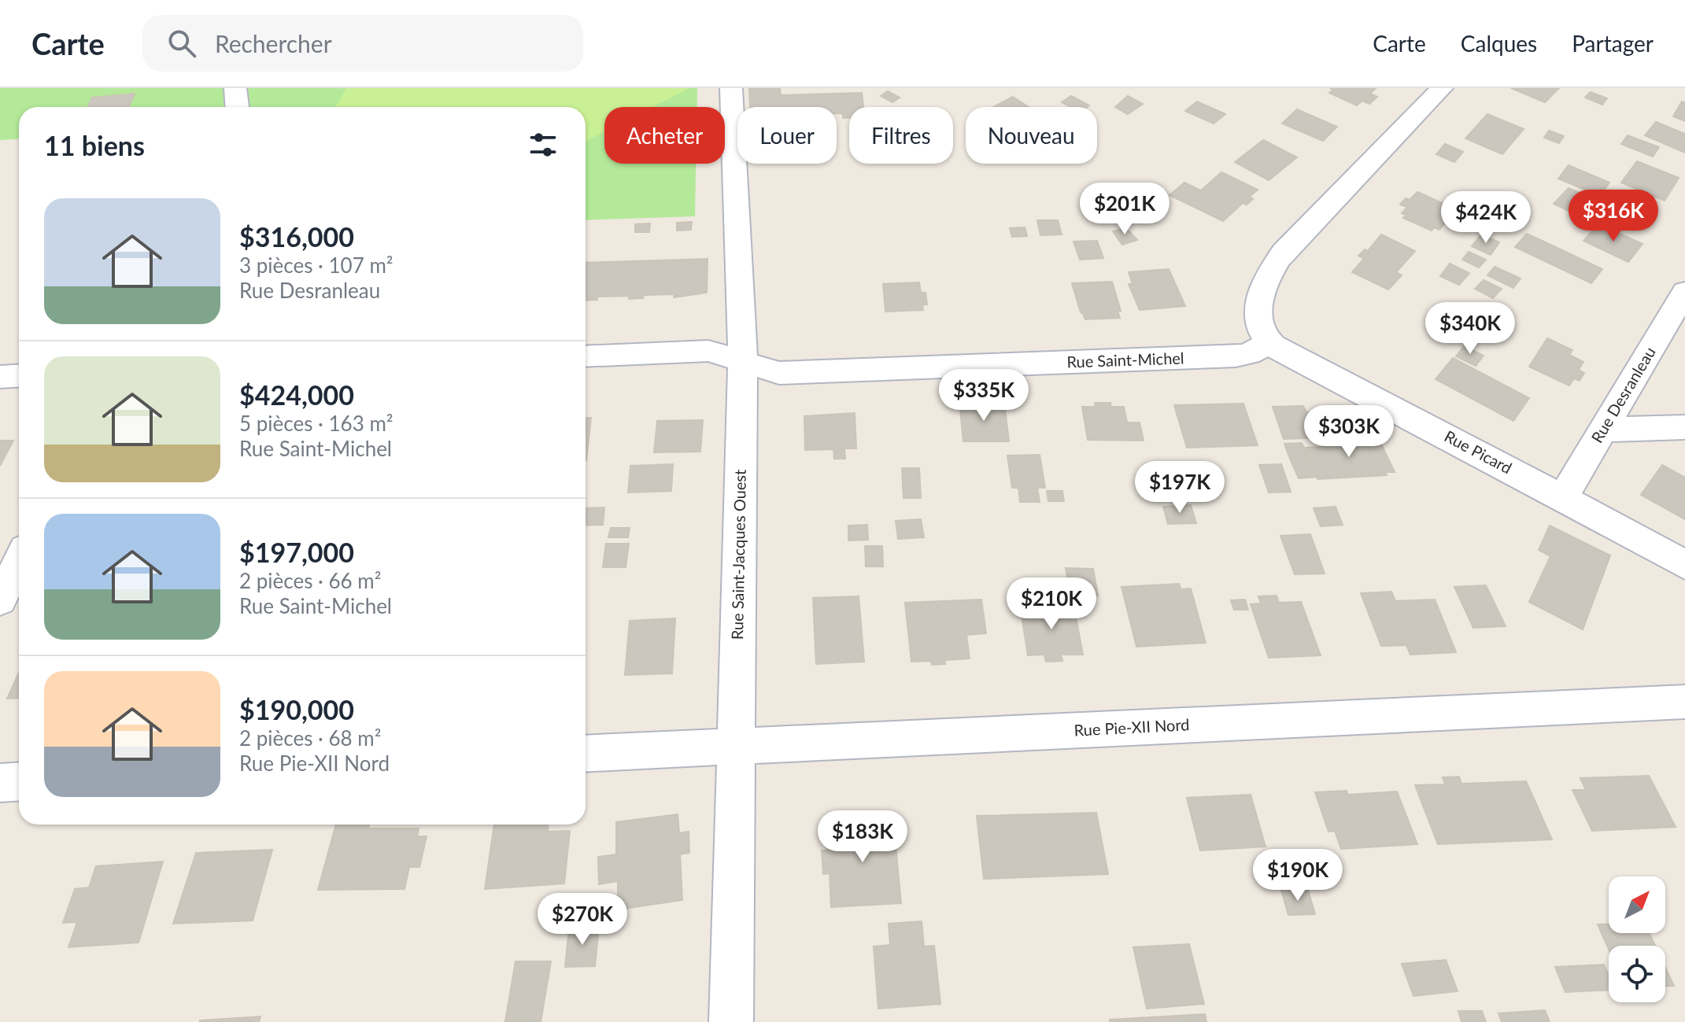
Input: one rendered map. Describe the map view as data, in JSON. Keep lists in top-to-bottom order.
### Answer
{
  "streets": {
    "street": [
      "Rue Saint-Michel",
      "Rue Desranleau",
      "Rue Picard",
      "Rue Saint-Jacques Ouest",
      "Rue Pie-XII Nord"
    ]
  },
  "crossings": [
    ["Rue Saint-Michel", "Rue Picard"],
    ["Rue Saint-Michel", "Rue Saint-Jacques Ouest"],
    ["Rue Desranleau", "Rue Picard"],
    ["Rue Saint-Jacques Ouest", "Rue Pie-XII Nord"]
  ],
  "north": "top right",
  "page": {
    "header": "Carte",
    "search": "Rechercher",
    "nav": ["Carte", "Calques", "Partager"],
    "chip": [
      "Acheter",
      "Louer",
      "Filtres",
      "Nouveau"
    ],
    "heading": "11 biens",
    "price": [
      "$201K",
      "$316K",
      "$424K",
      "$340K",
      "$335K",
      "$303K",
      "$197K",
      "$210K",
      "$183K",
      "$190K",
      "$270K"
    ],
    "list": [
      {
        "name": "$316,000",
        "note": "3 pièces · 107 m² · Rue Desranleau"
      },
      {
        "name": "$424,000",
        "note": "5 pièces · 163 m² · Rue Saint-Michel"
      },
      {
        "name": "$197,000",
        "note": "2 pièces · 66 m² · Rue Saint-Michel"
      },
      {
        "name": "$190,000",
        "note": "2 pièces · 68 m² · Rue Pie-XII Nord"
      }
    ]
  }
}
